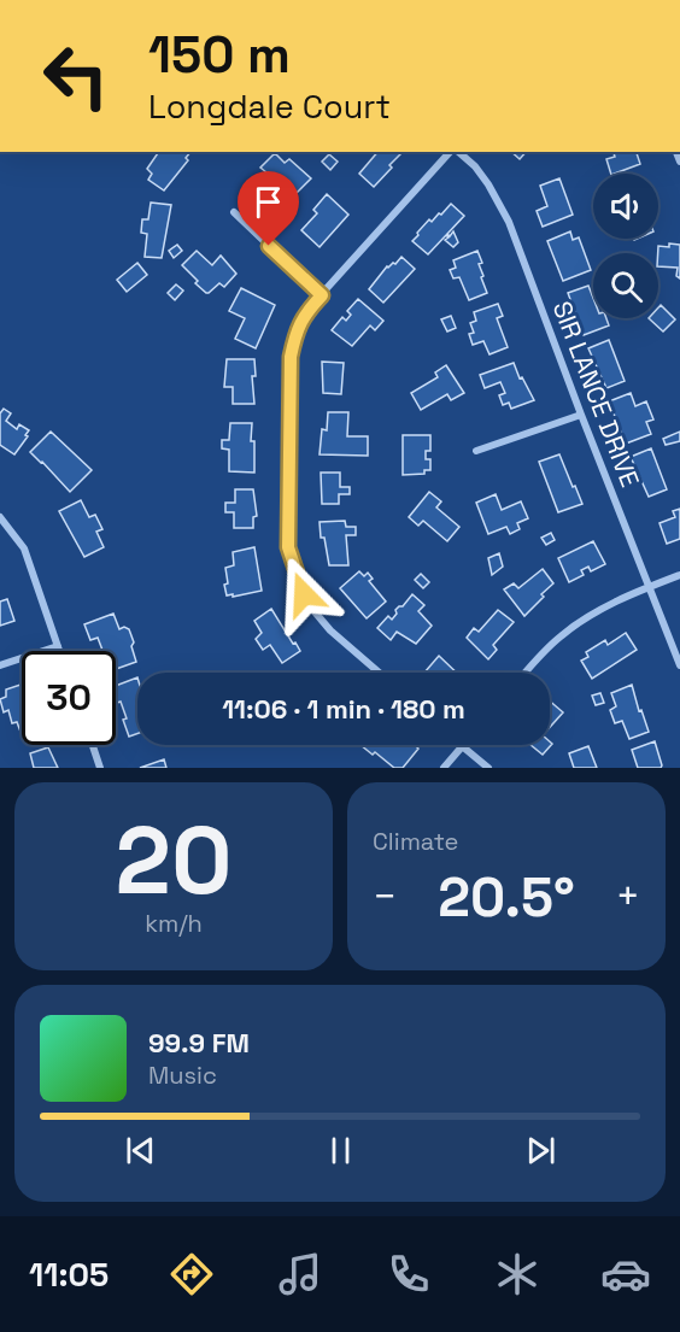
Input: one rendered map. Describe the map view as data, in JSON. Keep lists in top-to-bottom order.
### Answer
{
  "streets": {
    "street": ["SIR LANCE DRIVE"]
  },
  "page": {
    "turn": ["150 m", "Longdale Court"],
    "limit": "30",
    "trip": "11:06 · 1 min · 180 m",
    "tile": [
      ["20", "km/h"],
      "Climate"
    ],
    "heat": ["−", "20.5°", "+"],
    "song": ["99.9 FM", "Music"],
    "tabs": "11:05"
  }
}
